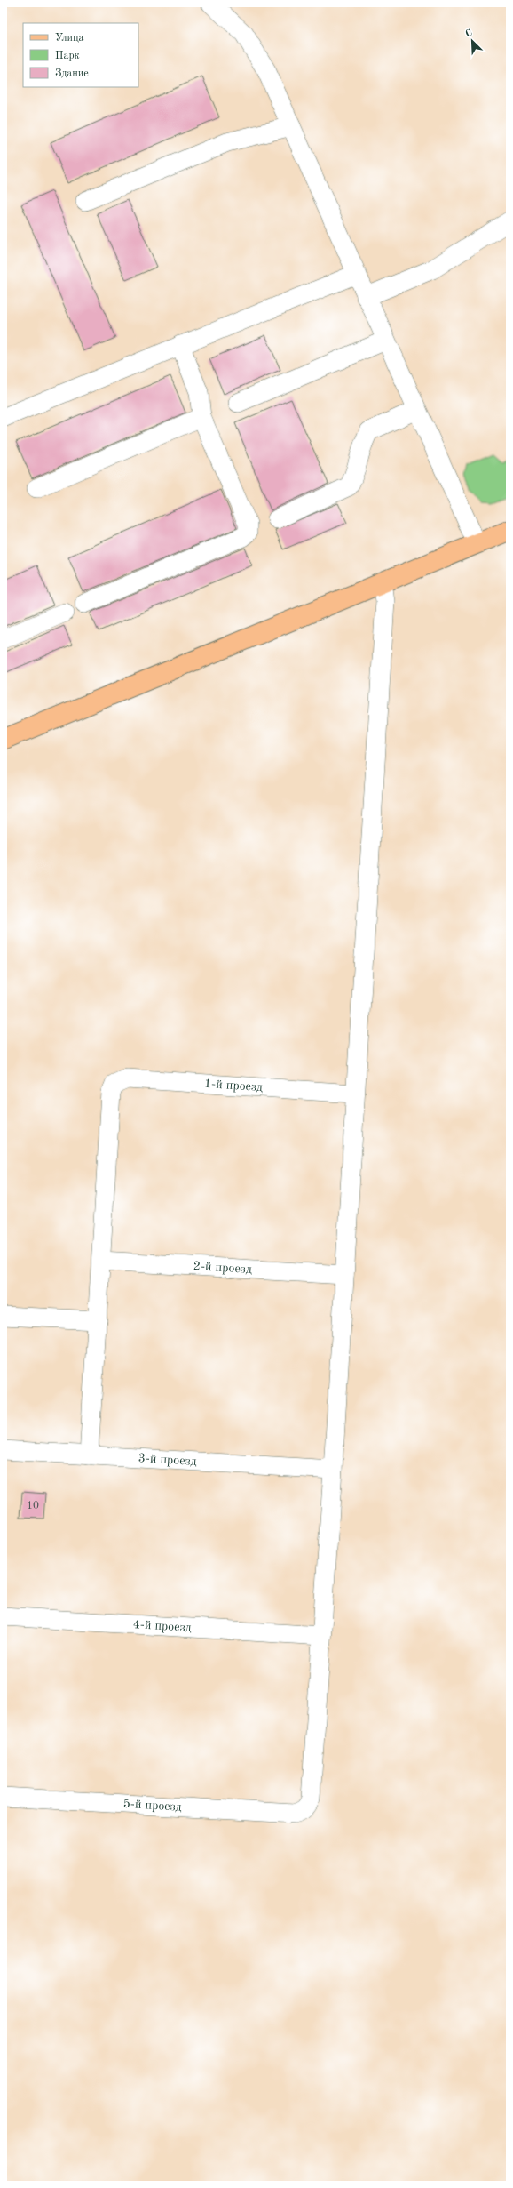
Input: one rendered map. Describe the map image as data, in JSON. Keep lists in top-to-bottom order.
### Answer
{
  "streets": {
    "street": [
      "1-й проезд",
      "2-й проезд",
      "3-й проезд",
      "4-й проезд",
      "5-й проезд"
    ]
  },
  "crossings": [
    ["1-й проезд", "2-й проезд"],
    ["4-й проезд", "5-й проезд"]
  ],
  "house_numbers": ["10"],
  "legend": ["Улица", "Парк", "Здание"],
  "north": "top left"
}
